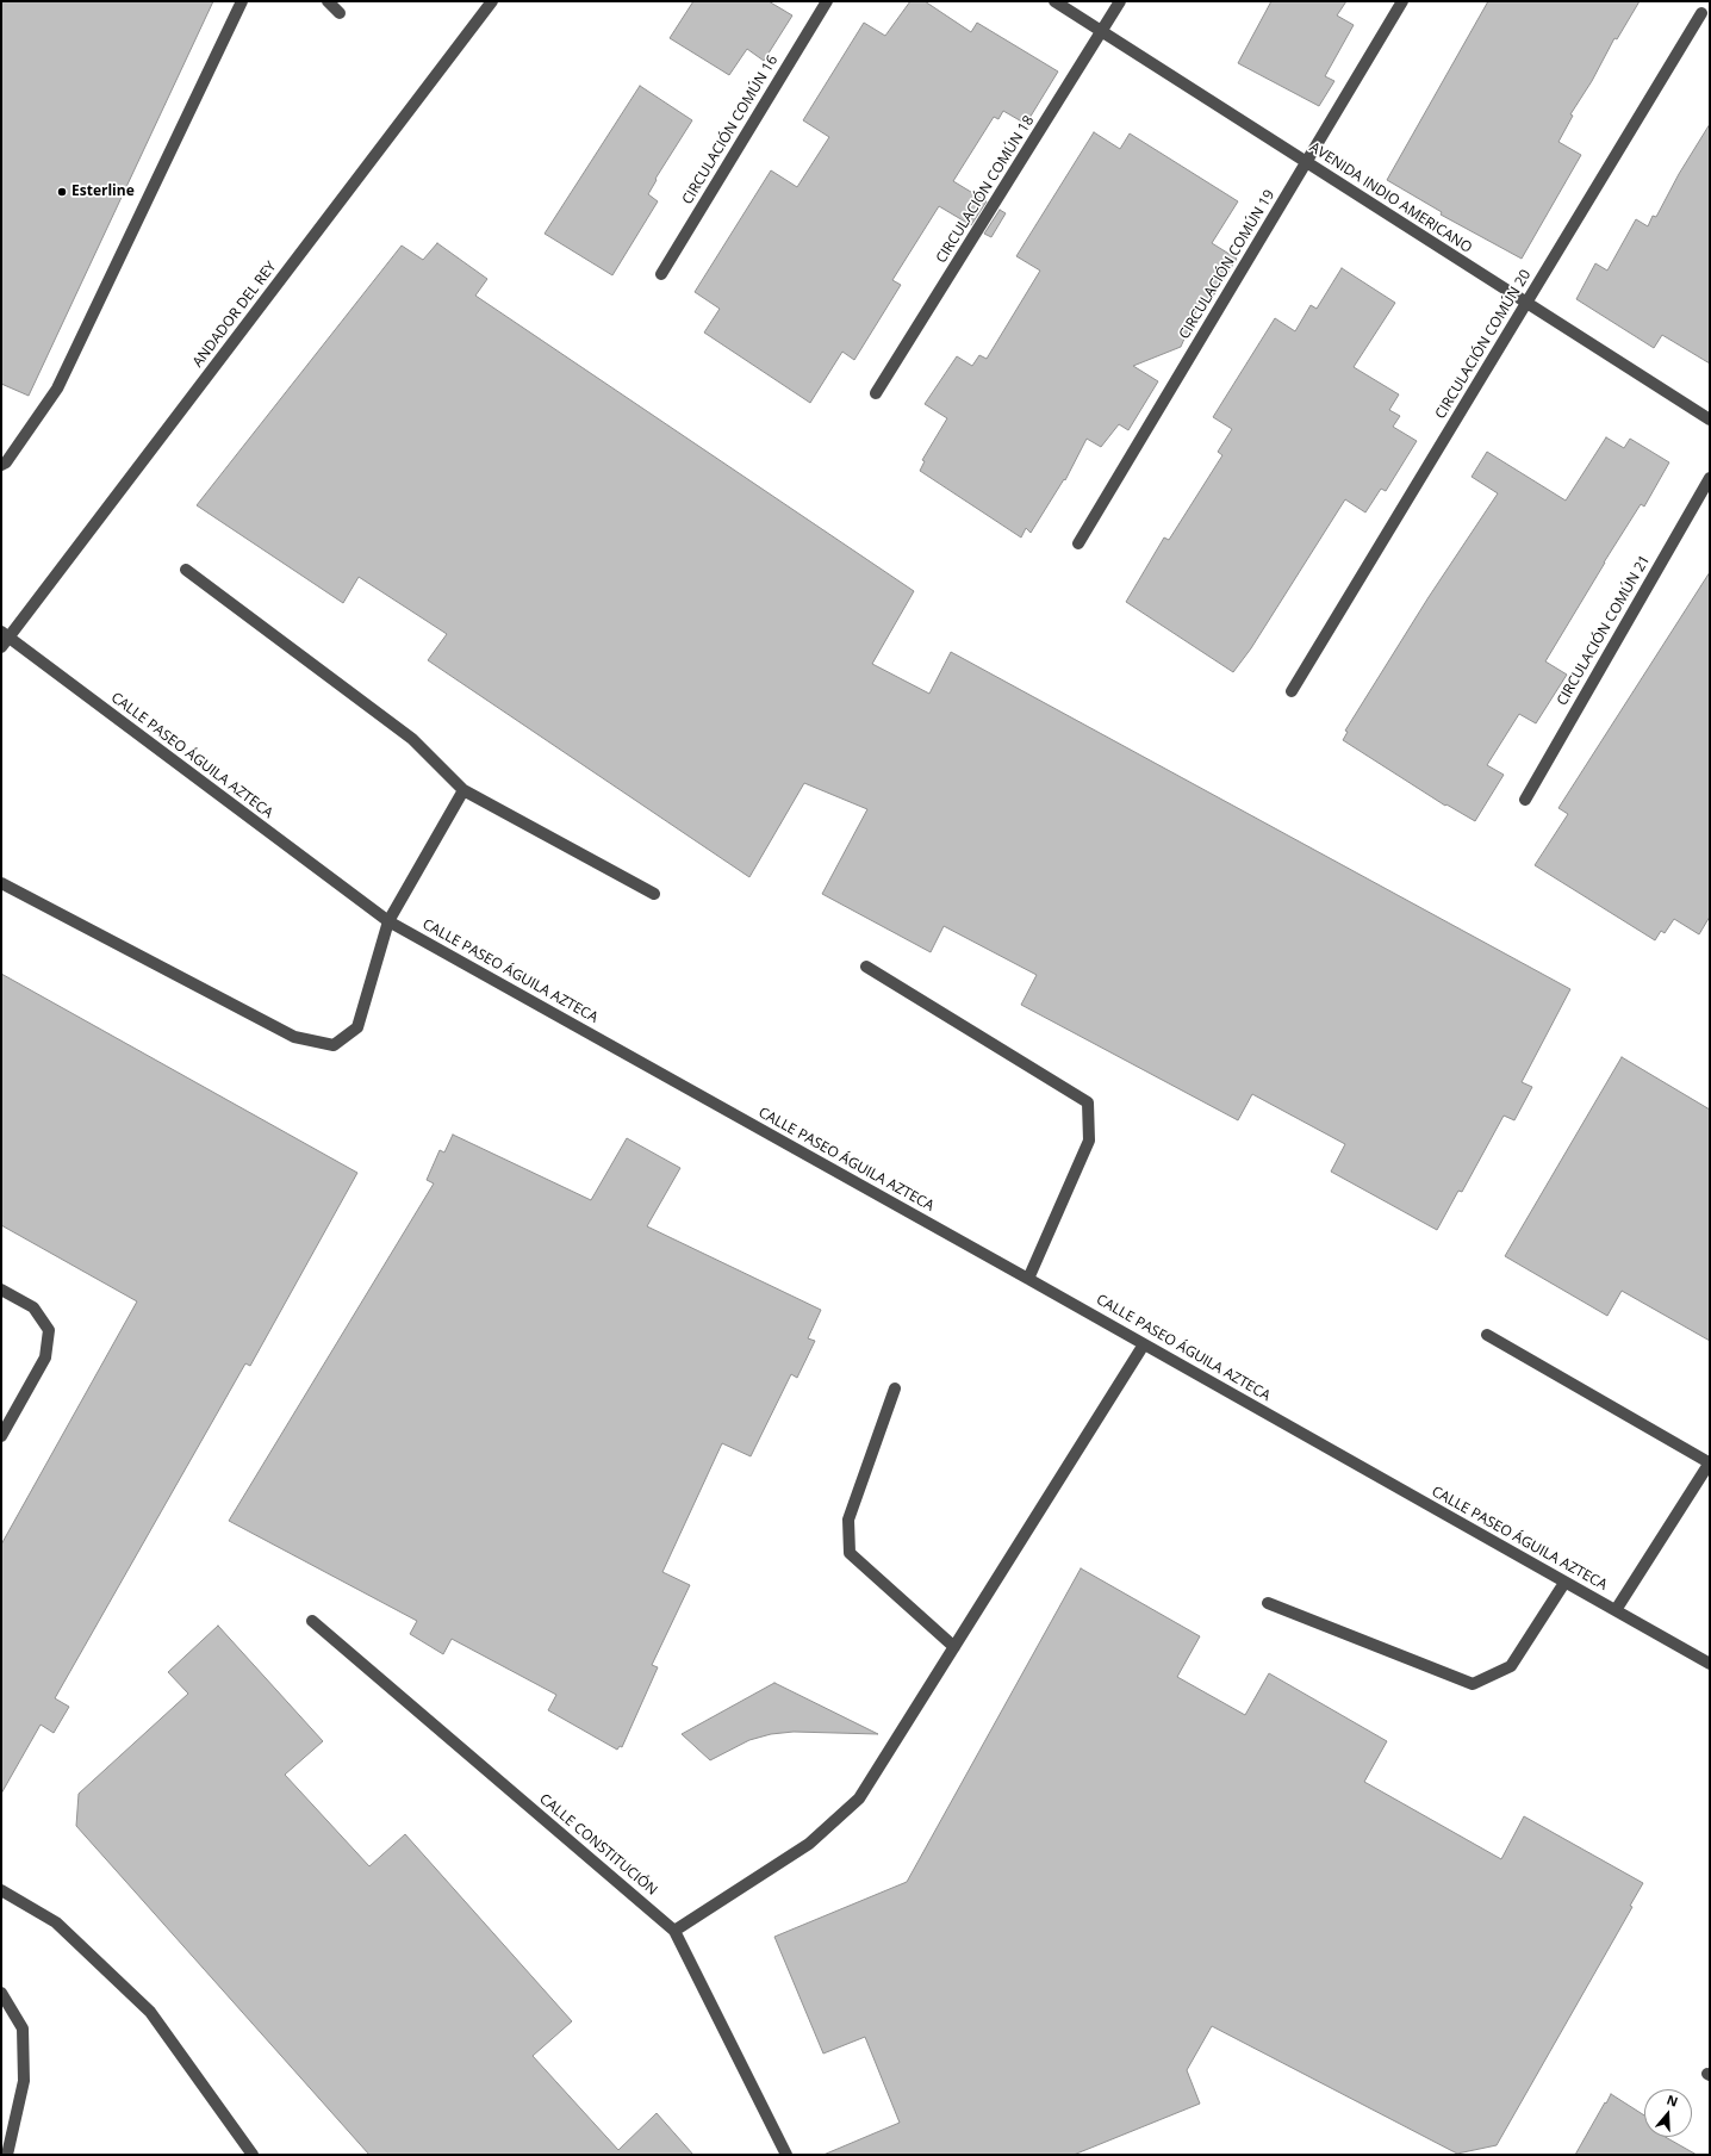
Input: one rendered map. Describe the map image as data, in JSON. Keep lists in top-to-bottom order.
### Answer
{
  "streets": {
    "street": [
      "CIRCULACIÓN COMÚN 16",
      "CIRCULACIÓN COMÚN 18",
      "AVENIDA INDIO AMERICANO",
      "CIRCULACIÓN COMÚN 19",
      "ANDADOR DEL REY",
      "CIRCULACIÓN COMÚN 20",
      "CIRCULACIÓN COMÚN 21",
      "CALLE PASEO ÁGUILA AZTECA",
      "CALLE CONSTITUCIÓN"
    ]
  },
  "crossings": [
    ["CIRCULACIÓN COMÚN 18", "AVENIDA INDIO AMERICANO"],
    ["AVENIDA INDIO AMERICANO", "CIRCULACIÓN COMÚN 19"],
    ["AVENIDA INDIO AMERICANO", "CIRCULACIÓN COMÚN 20"],
    ["ANDADOR DEL REY", "CALLE PASEO ÁGUILA AZTECA"]
  ],
  "places": ["Esterline"],
  "north": "top"
}
